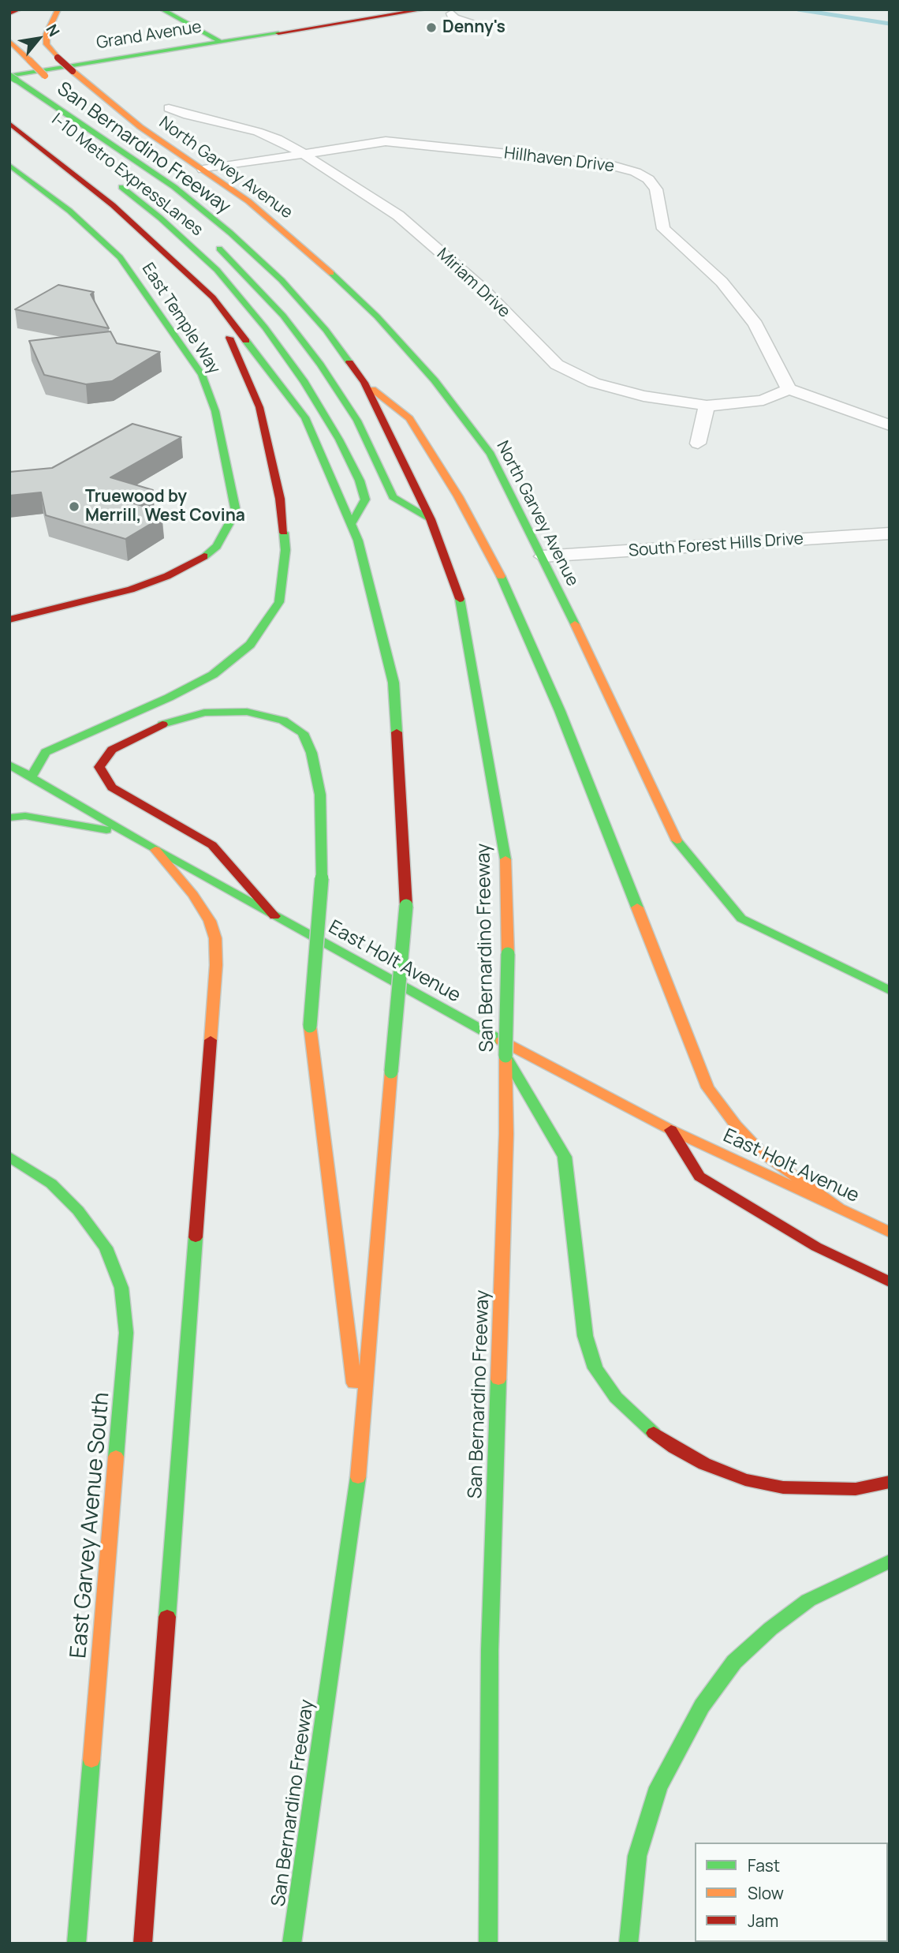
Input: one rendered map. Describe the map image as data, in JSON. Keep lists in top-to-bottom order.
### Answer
{
  "streets": {
    "main road": [
      "Grand Avenue",
      "San Bernardino Freeway",
      "North Garvey Avenue",
      "I-10 Metro ExpressLanes",
      "East Temple Way",
      "East Holt Avenue",
      "East Garvey Avenue South"
    ],
    "street": ["Hillhaven Drive", "Miriam Drive", "South Forest Hills Drive"]
  },
  "crossings": [
    ["Grand Avenue", "San Bernardino Freeway"],
    ["Grand Avenue", "I-10 Metro ExpressLanes"],
    ["San Bernardino Freeway", "I-10 Metro ExpressLanes"],
    ["Hillhaven Drive", "North Garvey Avenue"],
    ["Hillhaven Drive", "Miriam Drive"],
    ["North Garvey Avenue", "South Forest Hills Drive"]
  ],
  "places": ["Denny's", "Truewood by Merrill, West Covina"],
  "legend": ["Fast", "Slow", "Jam"],
  "north": "top right"
}
